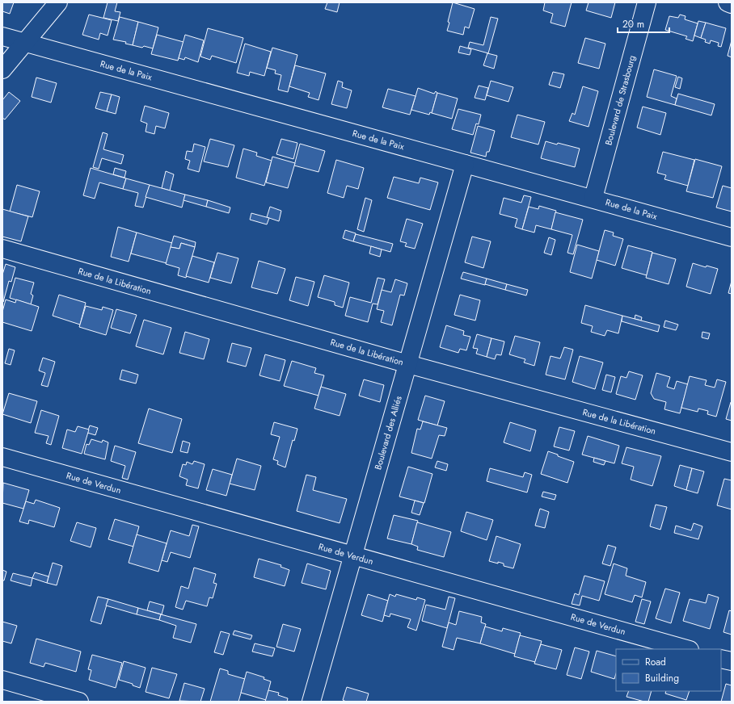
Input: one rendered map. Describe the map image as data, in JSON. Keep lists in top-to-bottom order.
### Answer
{
  "streets": {
    "street": [
      "Rue de la Paix",
      "Boulevard de Strasbourg",
      "Rue de la Libération",
      "Boulevard des Alliés",
      "Rue de Verdun"
    ]
  },
  "crossings": [
    ["Rue de la Paix", "Boulevard de Strasbourg"],
    ["Rue de la Paix", "Boulevard des Alliés"],
    ["Rue de la Libération", "Boulevard des Alliés"],
    ["Boulevard des Alliés", "Rue de Verdun"]
  ],
  "legend": ["Road", "Building"],
  "scale_bar": "20 m"
}
